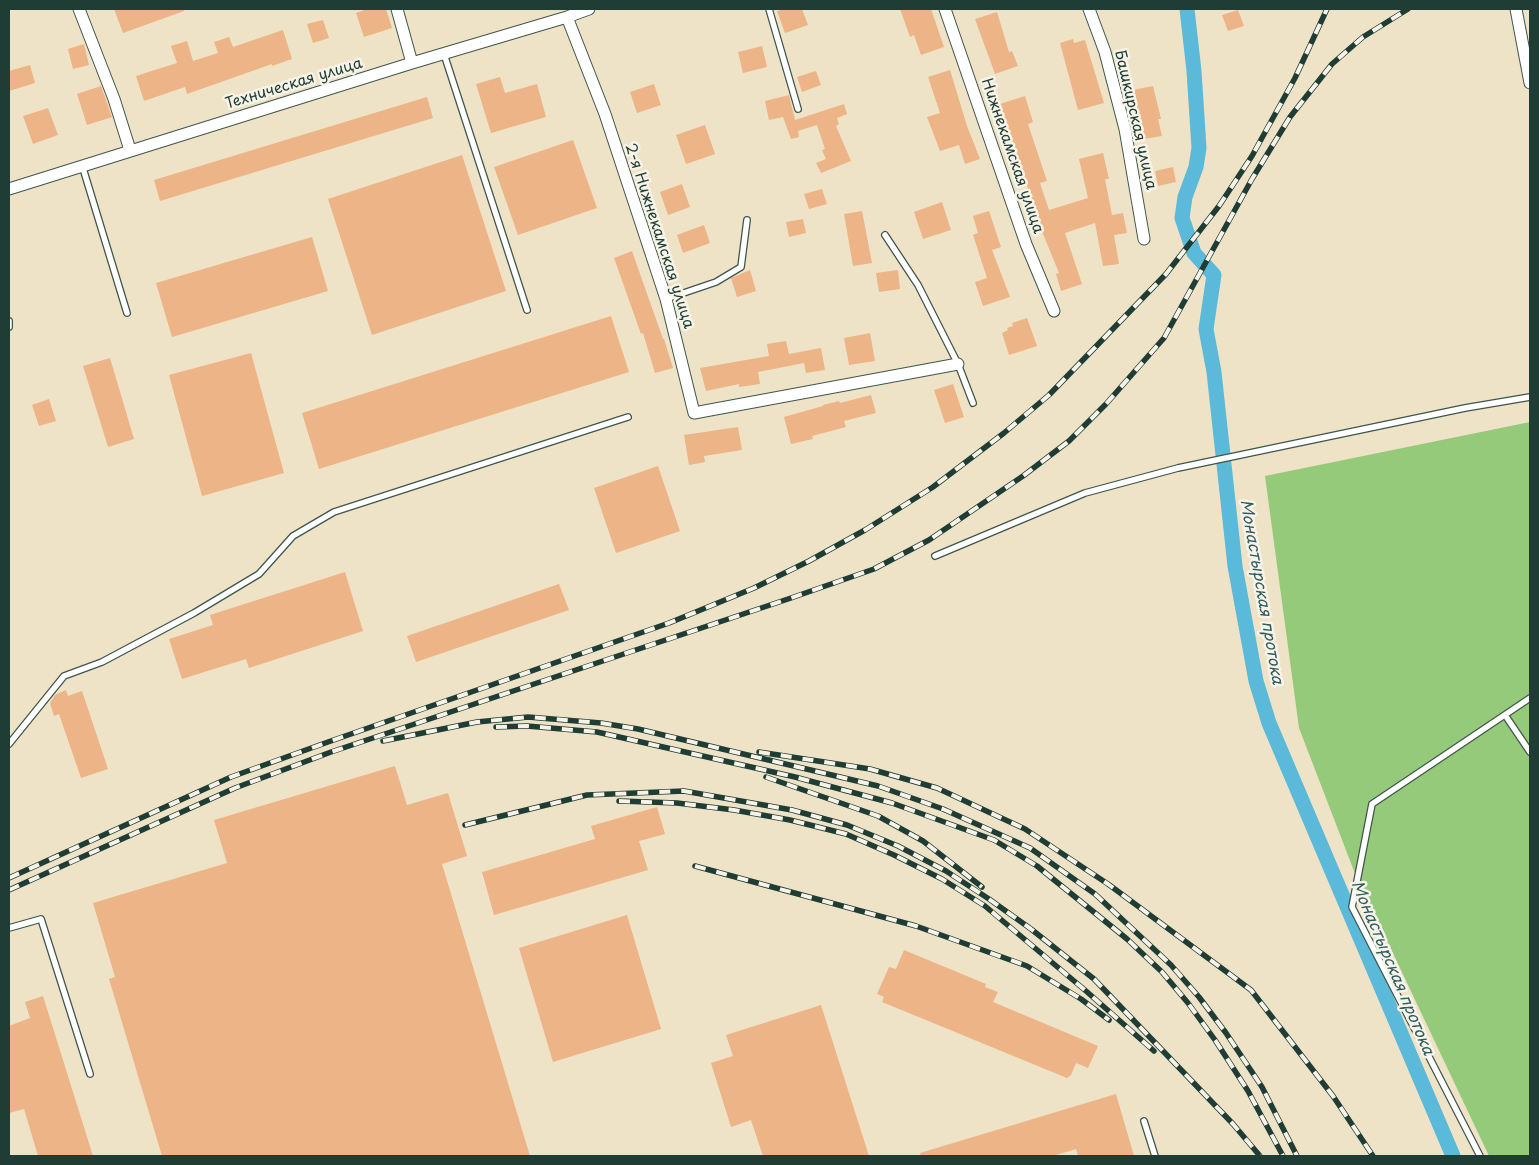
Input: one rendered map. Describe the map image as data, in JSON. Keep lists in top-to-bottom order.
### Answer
{
  "streets": {
    "street": [
      "Техническая улица",
      "Башкирская улица",
      "Нижнекамская улица",
      "2-я Нижнекамская улица"
    ]
  },
  "crossings": [
    ["Техническая улица", "2-я Нижнекамская улица"]
  ],
  "water": ["Монастырская протока"]
}
